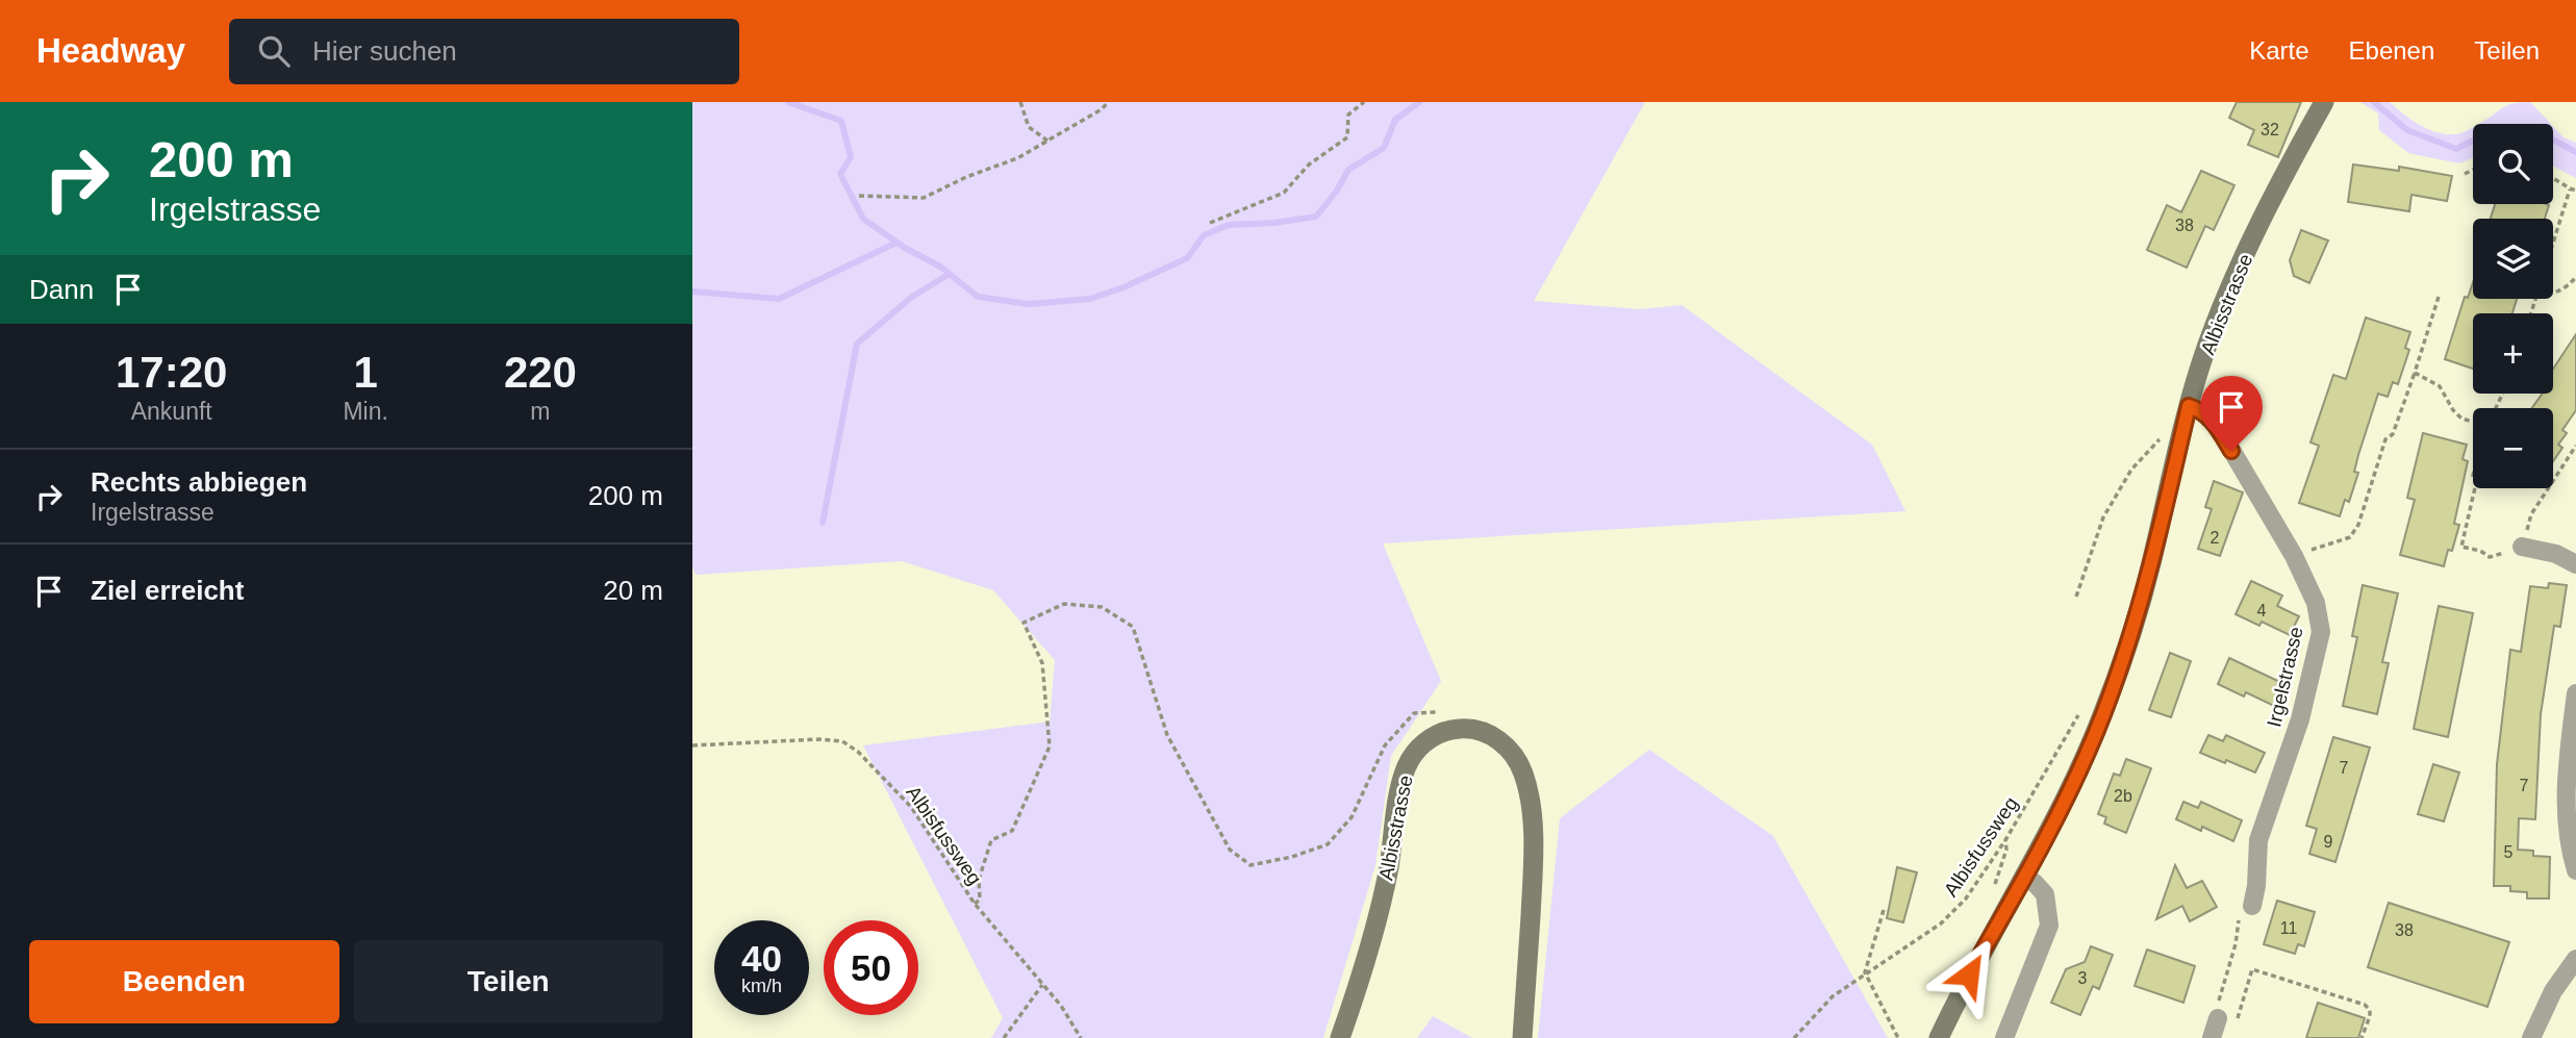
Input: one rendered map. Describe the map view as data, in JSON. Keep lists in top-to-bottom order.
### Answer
{
  "streets": {
    "main road": ["Albisstrasse"],
    "street": ["Irgelstrasse"],
    "path": ["Albisfussweg"]
  },
  "crossings": [
    ["Albisstrasse", "Irgelstrasse"]
  ],
  "house_numbers": [
    "32",
    "38",
    "2",
    "4",
    "7",
    "7",
    "2b",
    "9",
    "5",
    "11",
    "38",
    "3"
  ],
  "page": {
    "header": "Headway",
    "search": "Hier suchen",
    "nav": ["Karte", "Ebenen", "Teilen"],
    "turn": ["200 m", "Irgelstrasse"],
    "map_buttons": ["+", "−"],
    "then": "Dann",
    "eta": [
      "17:20",
      "Ankunft",
      "1",
      "Min.",
      "220",
      "m"
    ],
    "list": [
      {
        "name": "Rechts abbiegen",
        "note": "Irgelstrasse",
        "value": "200 m"
      },
      {
        "name": "Ziel erreicht",
        "value": "20 m"
      }
    ],
    "speed": "40 km/h",
    "limit": "50",
    "buttons": ["Beenden", "Teilen"]
  }
}
